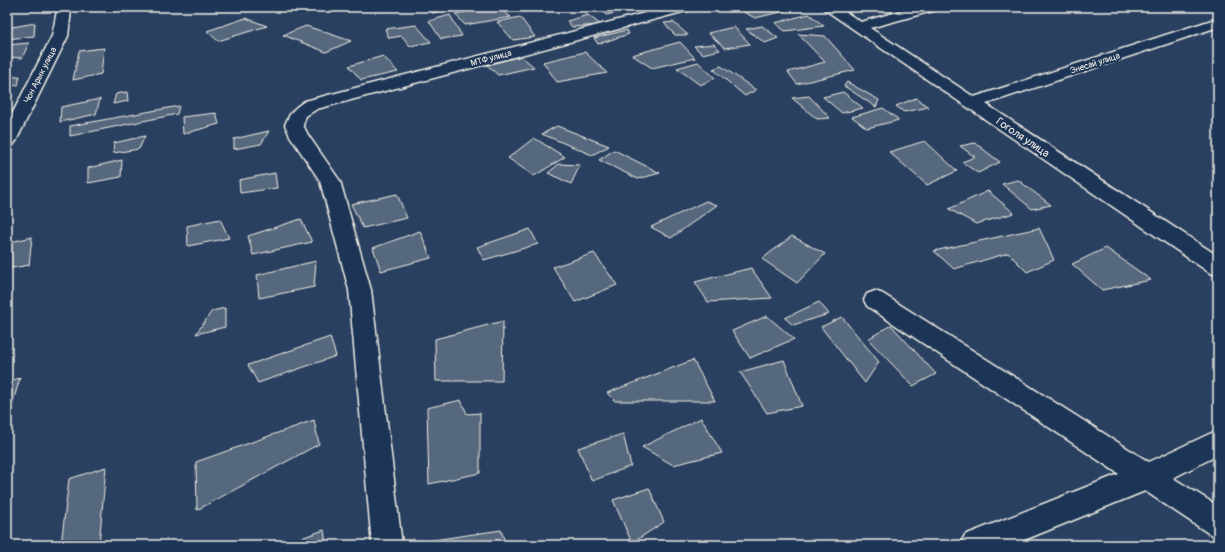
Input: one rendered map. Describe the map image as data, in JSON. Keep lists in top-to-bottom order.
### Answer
{
  "streets": {
    "street": [
      "МТФ улица",
      "Энесай улица",
      "Чон Арык улица",
      "Гоголя улица"
    ]
  },
  "crossings": [
    ["Энесай улица", "Гоголя улица"]
  ]
}
